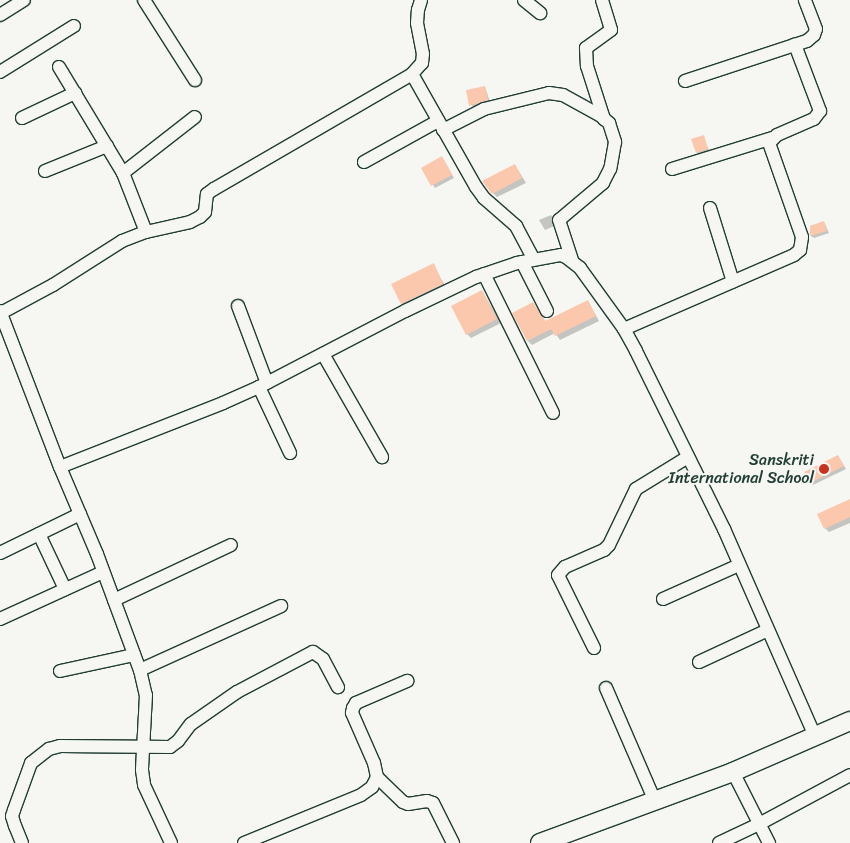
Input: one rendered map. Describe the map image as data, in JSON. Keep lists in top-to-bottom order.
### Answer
{
  "places": ["Sanskriti International School"]
}
